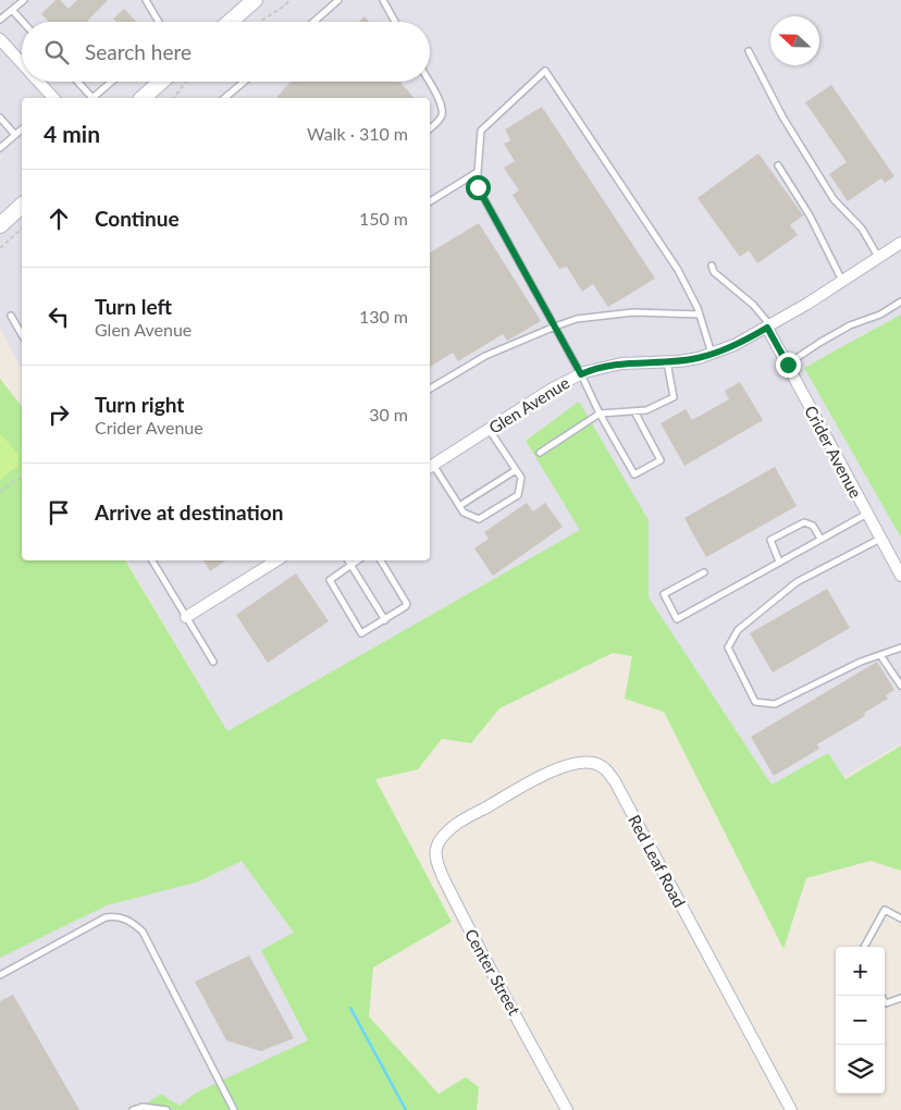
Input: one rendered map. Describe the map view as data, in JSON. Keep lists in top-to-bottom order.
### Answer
{
  "streets": {
    "street": [
      "Glen Avenue",
      "Crider Avenue",
      "Red Leaf Road",
      "Center Street"
    ]
  },
  "crossings": [
    ["Glen Avenue", "Crider Avenue"],
    ["Red Leaf Road", "Center Street"]
  ],
  "north": "left",
  "page": {
    "search": "Search here",
    "heading": ["4 min", "Walk · 310 m"],
    "list": [
      ["Continue", "150 m"],
      ["Turn left", "Glen Avenue", "130 m"],
      ["Turn right", "Crider Avenue", "30 m"],
      "Arrive at destination"
    ],
    "map_buttons": ["+", "−"]
  }
}
